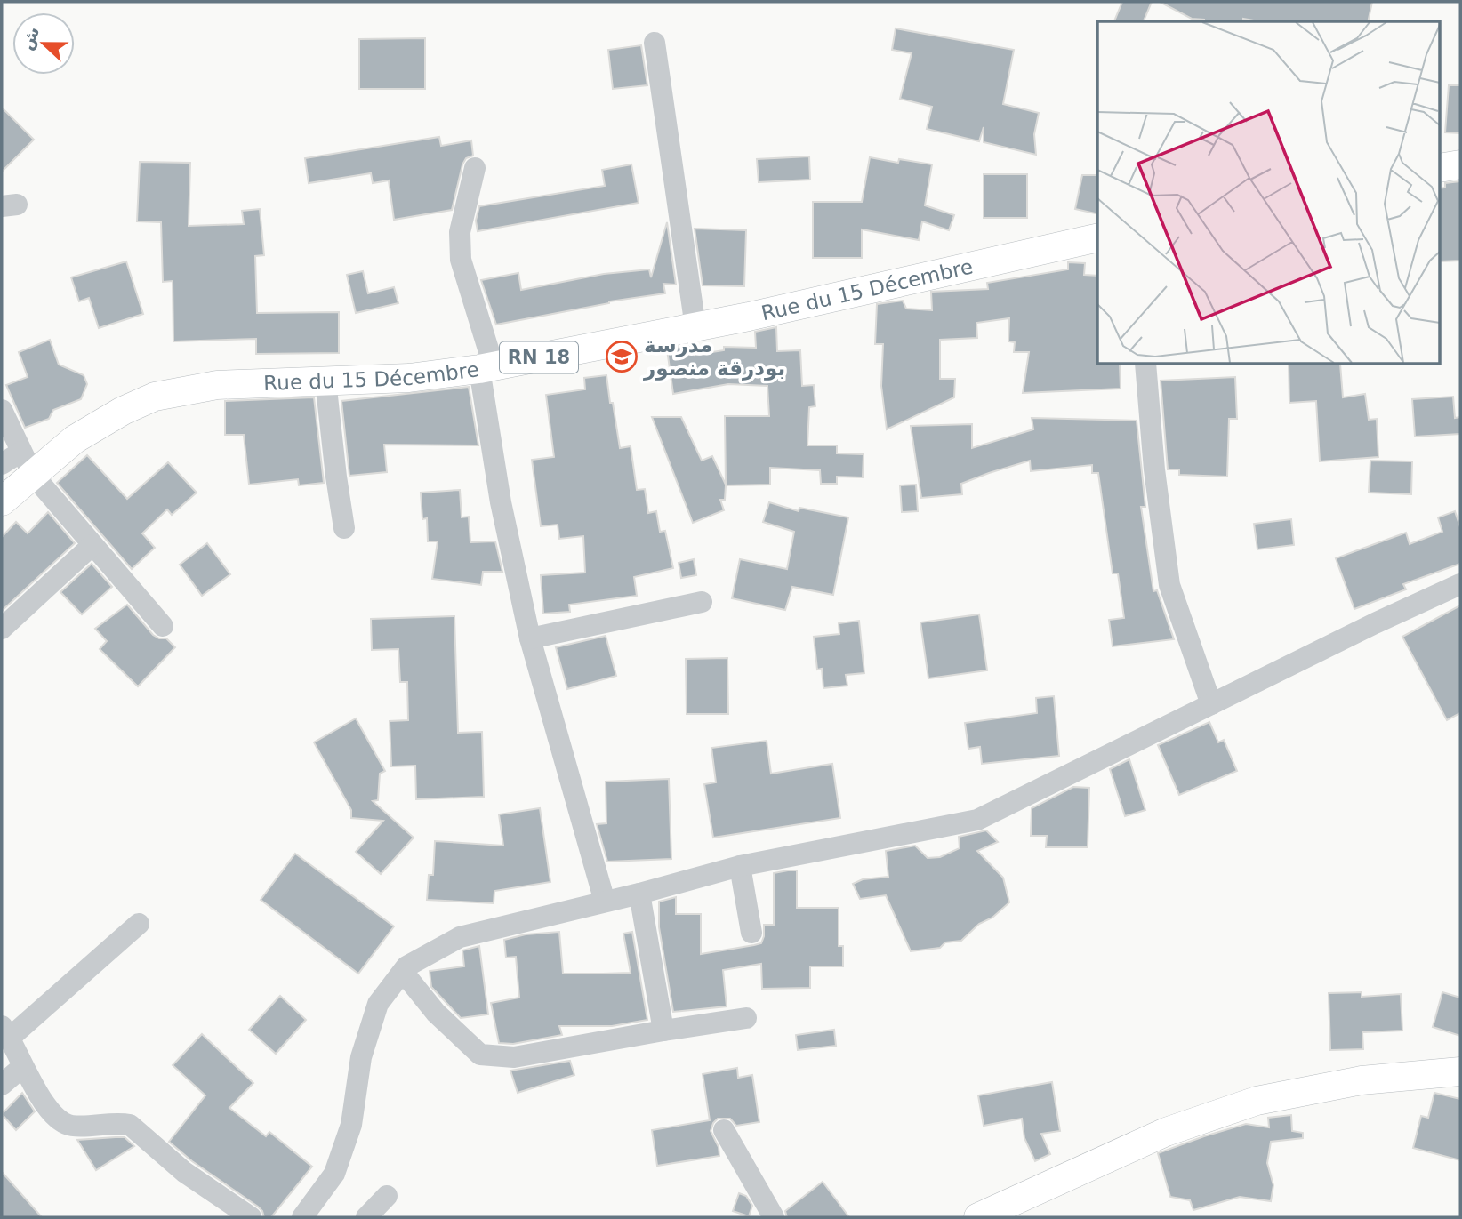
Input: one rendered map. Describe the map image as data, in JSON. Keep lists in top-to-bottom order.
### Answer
{
  "streets": {
    "main road": ["Rue du 15 Décembre", "RN 18"]
  },
  "places": {
    "school or university": ["مدرسة بودرقة منصور"]
  },
  "north": "left"
}
